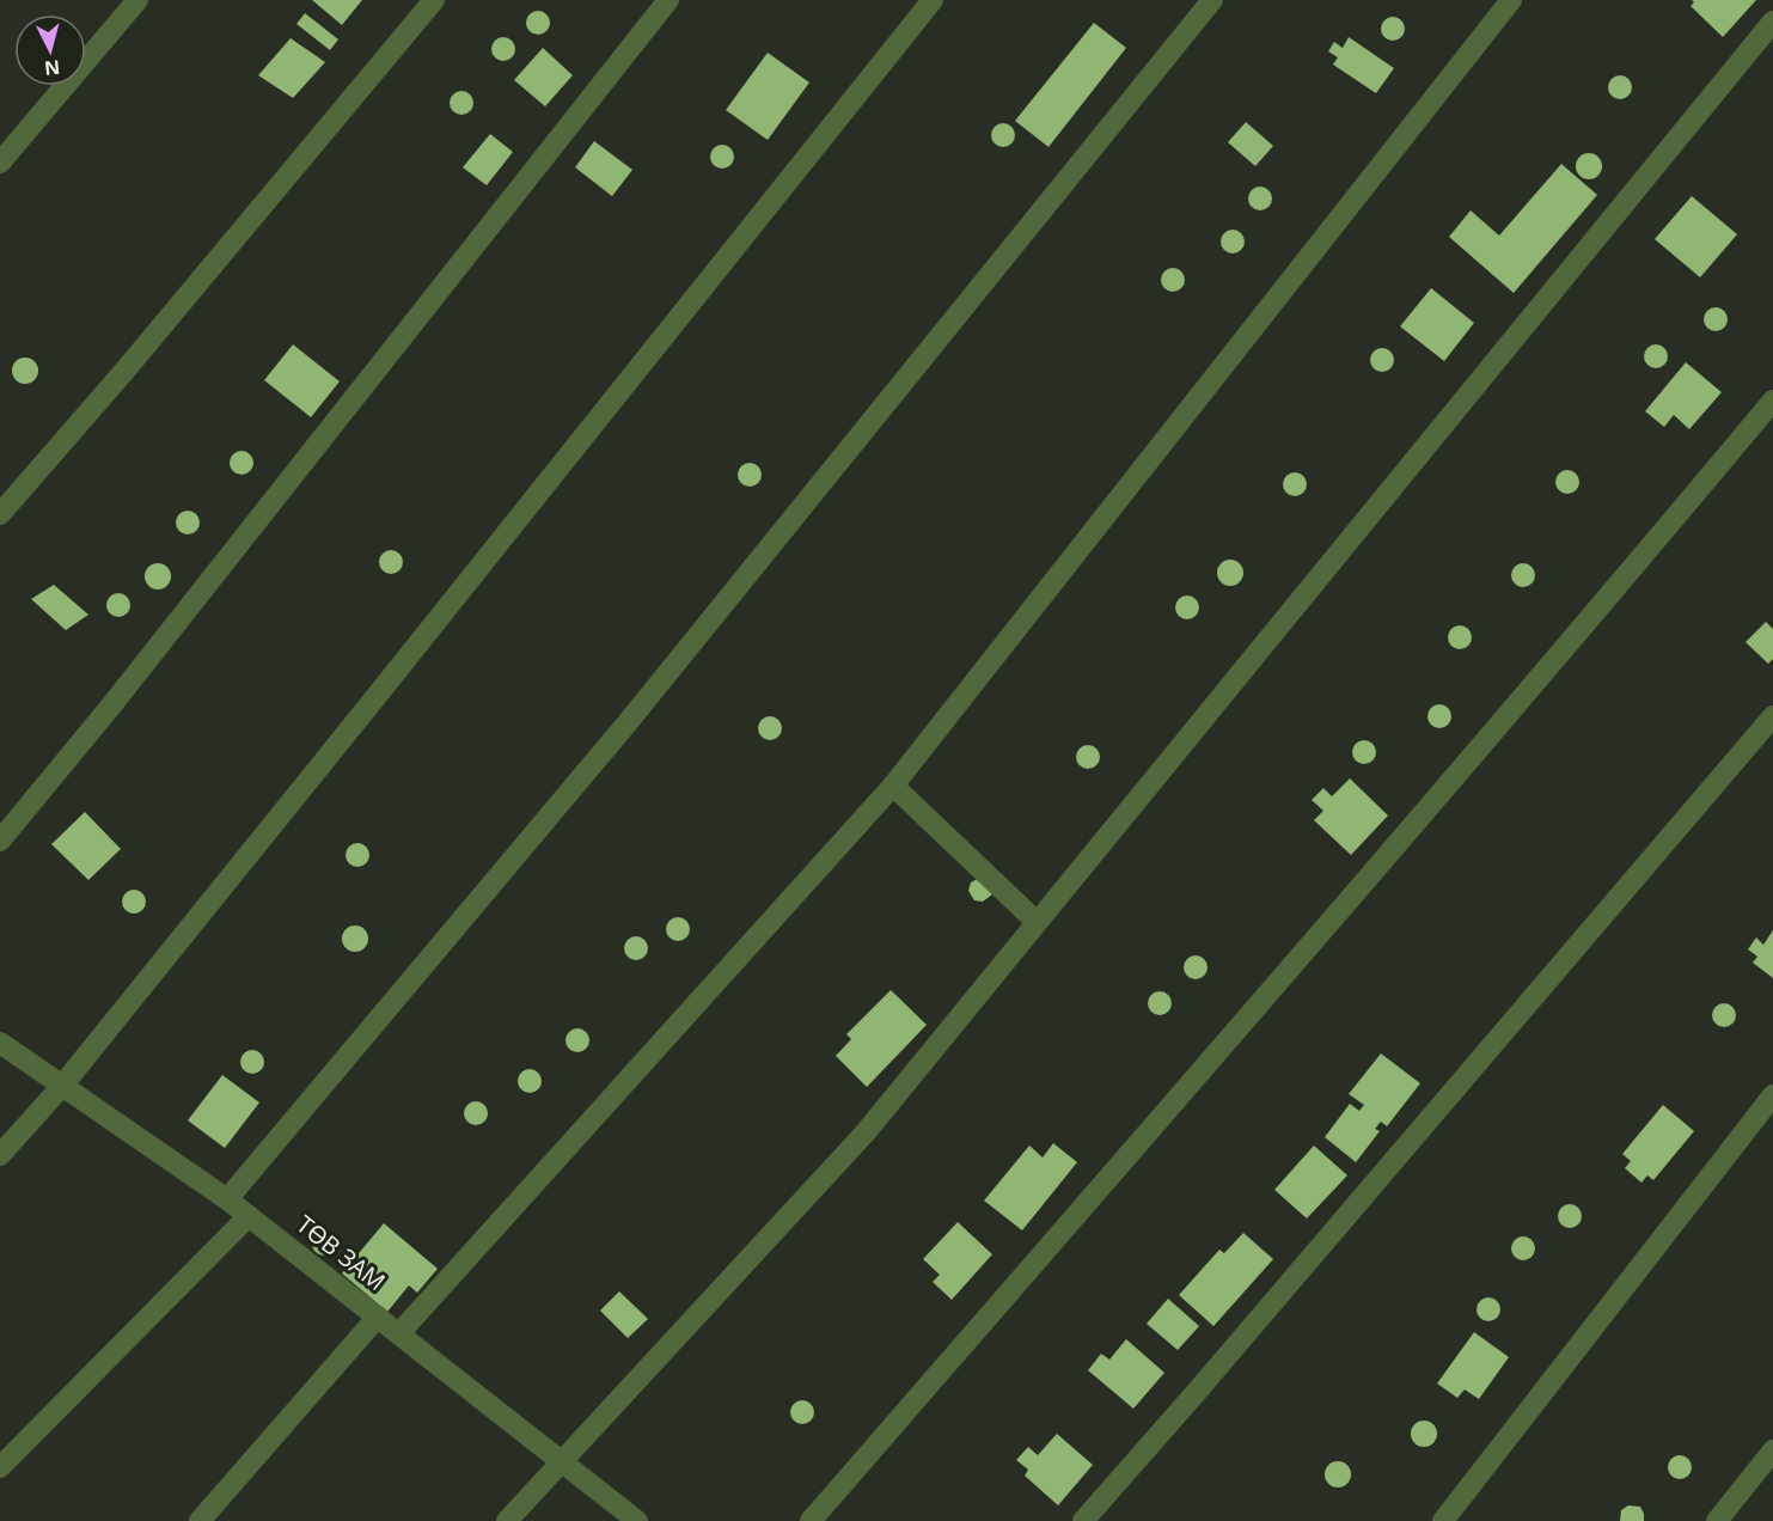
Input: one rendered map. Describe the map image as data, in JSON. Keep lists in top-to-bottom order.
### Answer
{
  "streets": {
    "street": ["ТӨВ ЗАМ"]
  },
  "north": "bottom"
}
